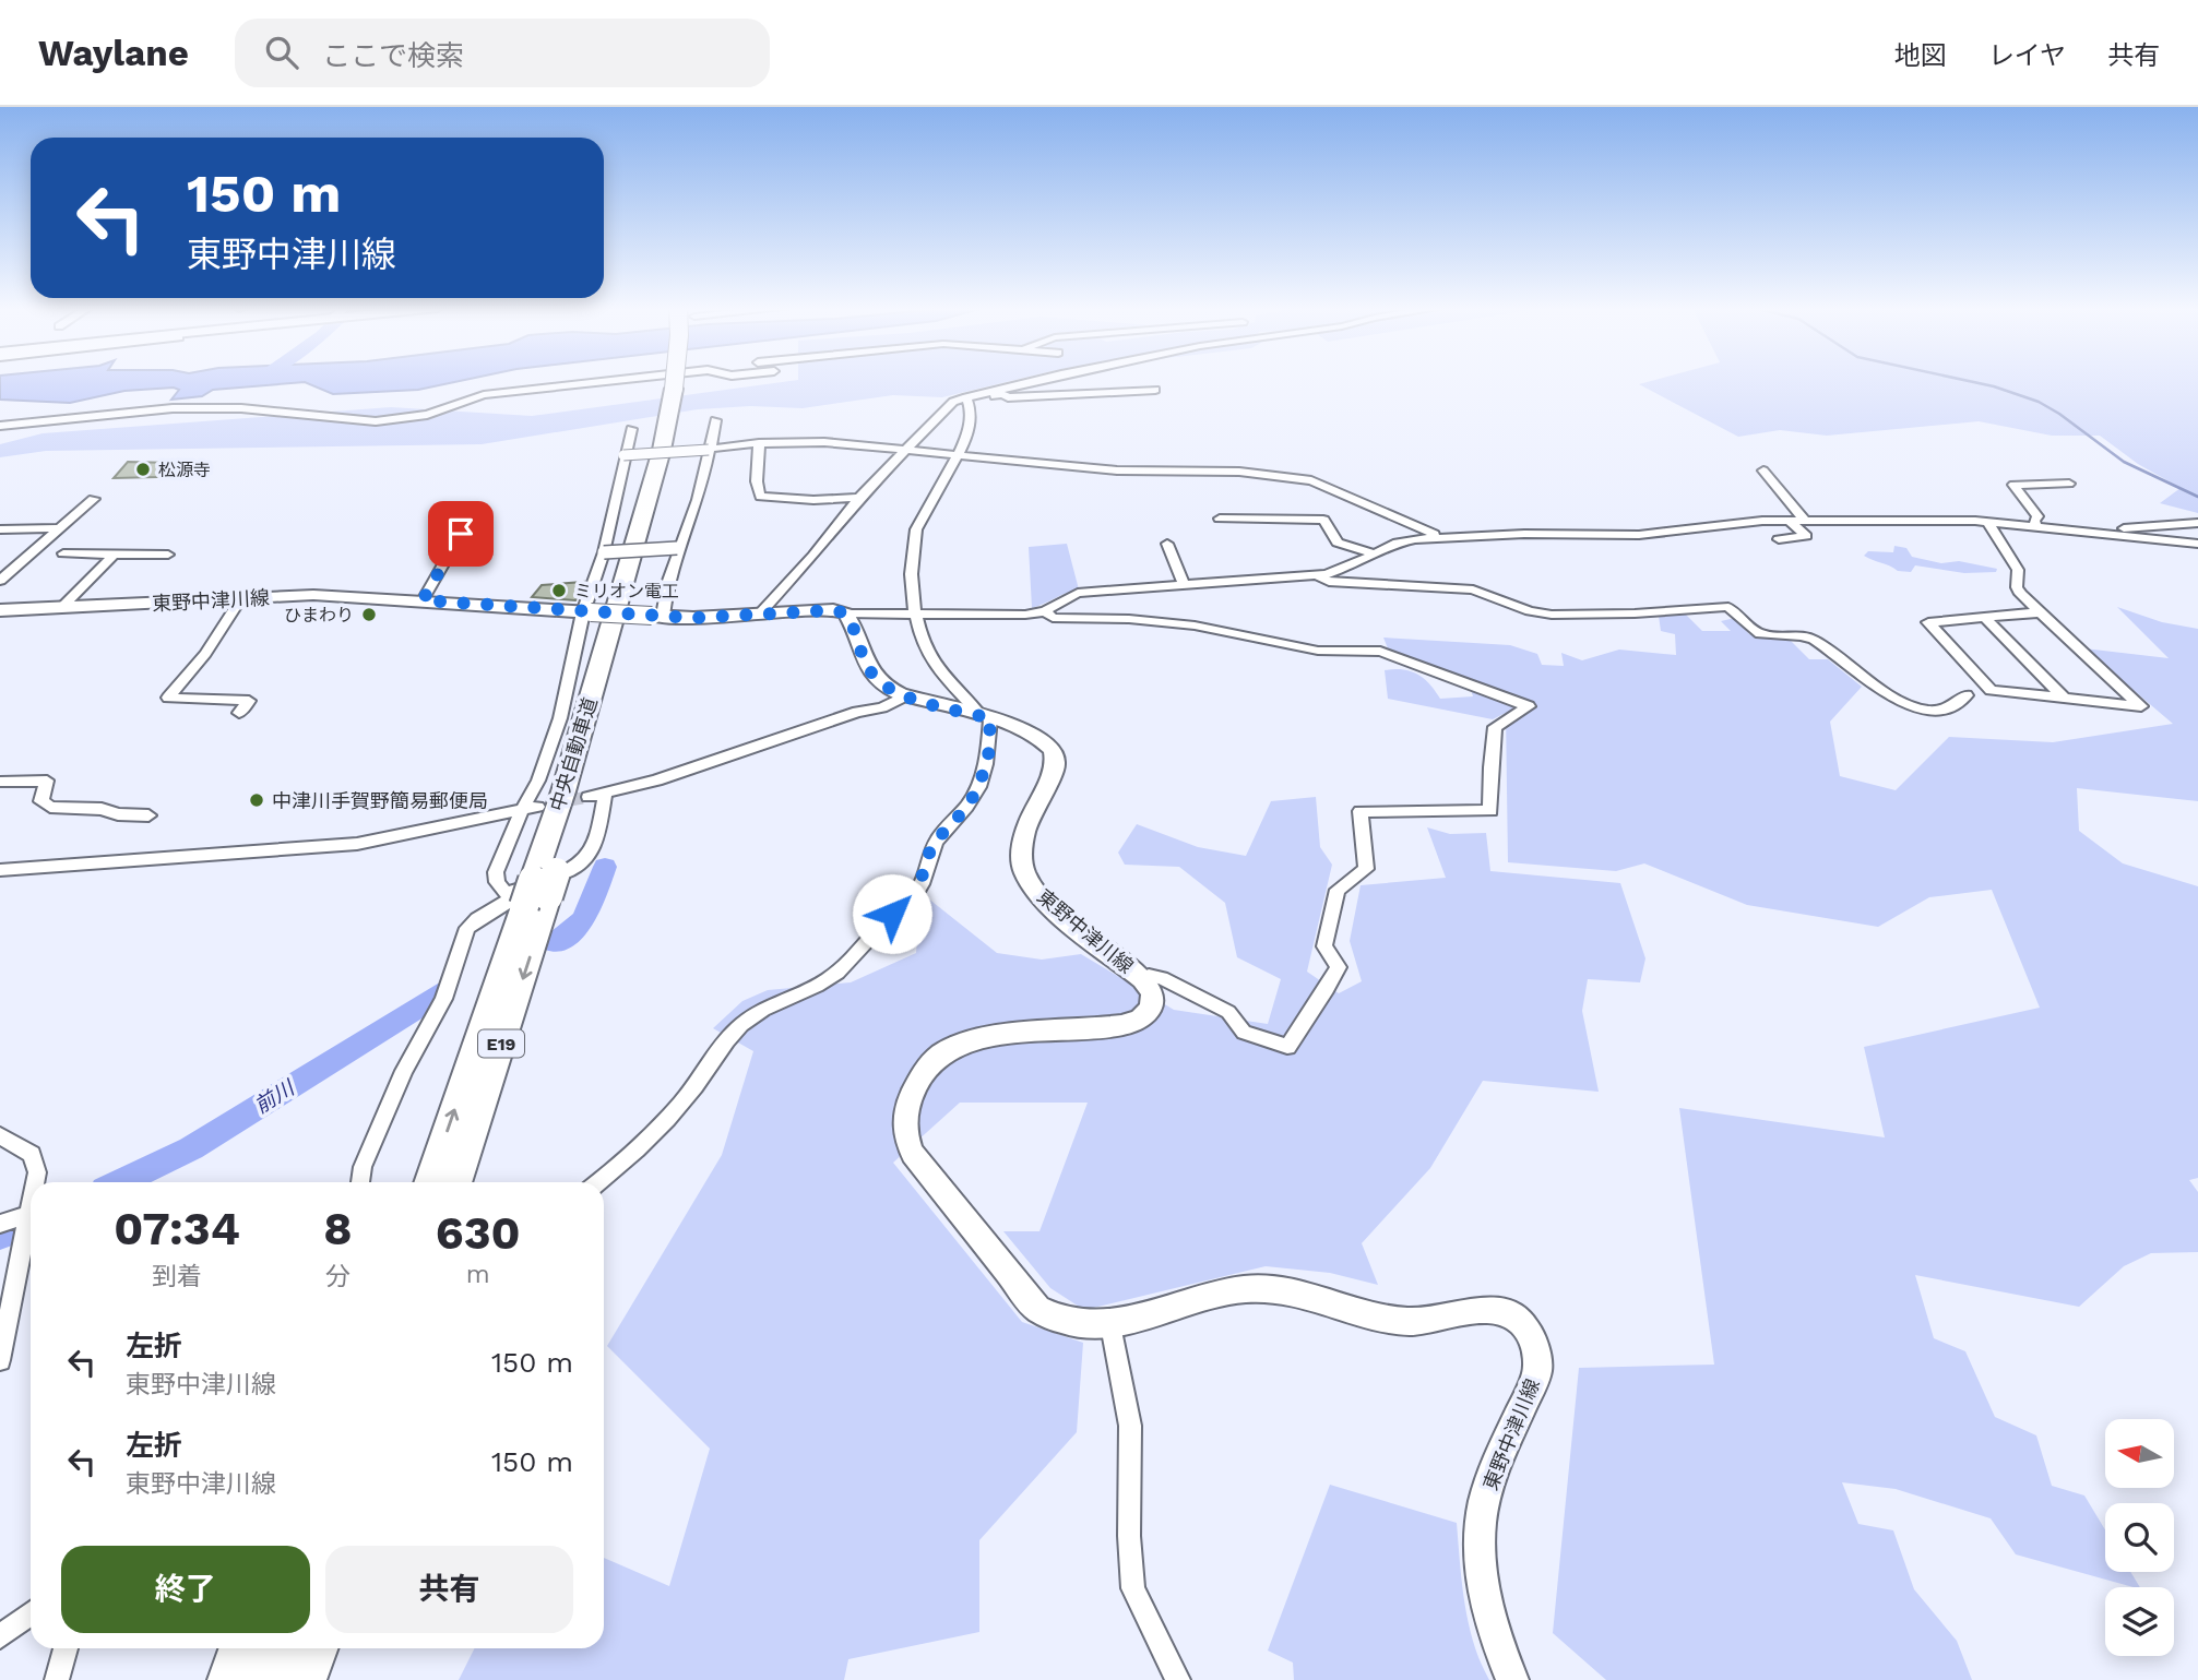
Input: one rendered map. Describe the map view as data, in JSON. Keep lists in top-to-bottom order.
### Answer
{
  "streets": {
    "highway": ["中央自動車道", "E19"],
    "main road": ["東野中津川線"]
  },
  "water": ["前川"],
  "places": [
    "松源寺",
    "ミリオン電工",
    "ひまわり",
    "中津川手賀野簡易郵便局"
  ],
  "north": "left",
  "page": {
    "header": "Waylane",
    "search": "ここで検索",
    "nav": ["地図", "レイヤ", "共有"],
    "turn": ["150 m", "東野中津川線"],
    "eta": [
      "07:34",
      "到着",
      "8",
      "分",
      "630",
      "m"
    ],
    "list": [
      {
        "name": "左折",
        "note": "東野中津川線",
        "value": "150 m"
      },
      {
        "name": "左折",
        "note": "東野中津川線",
        "value": "150 m"
      }
    ],
    "buttons": ["終了", "共有"]
  }
}
